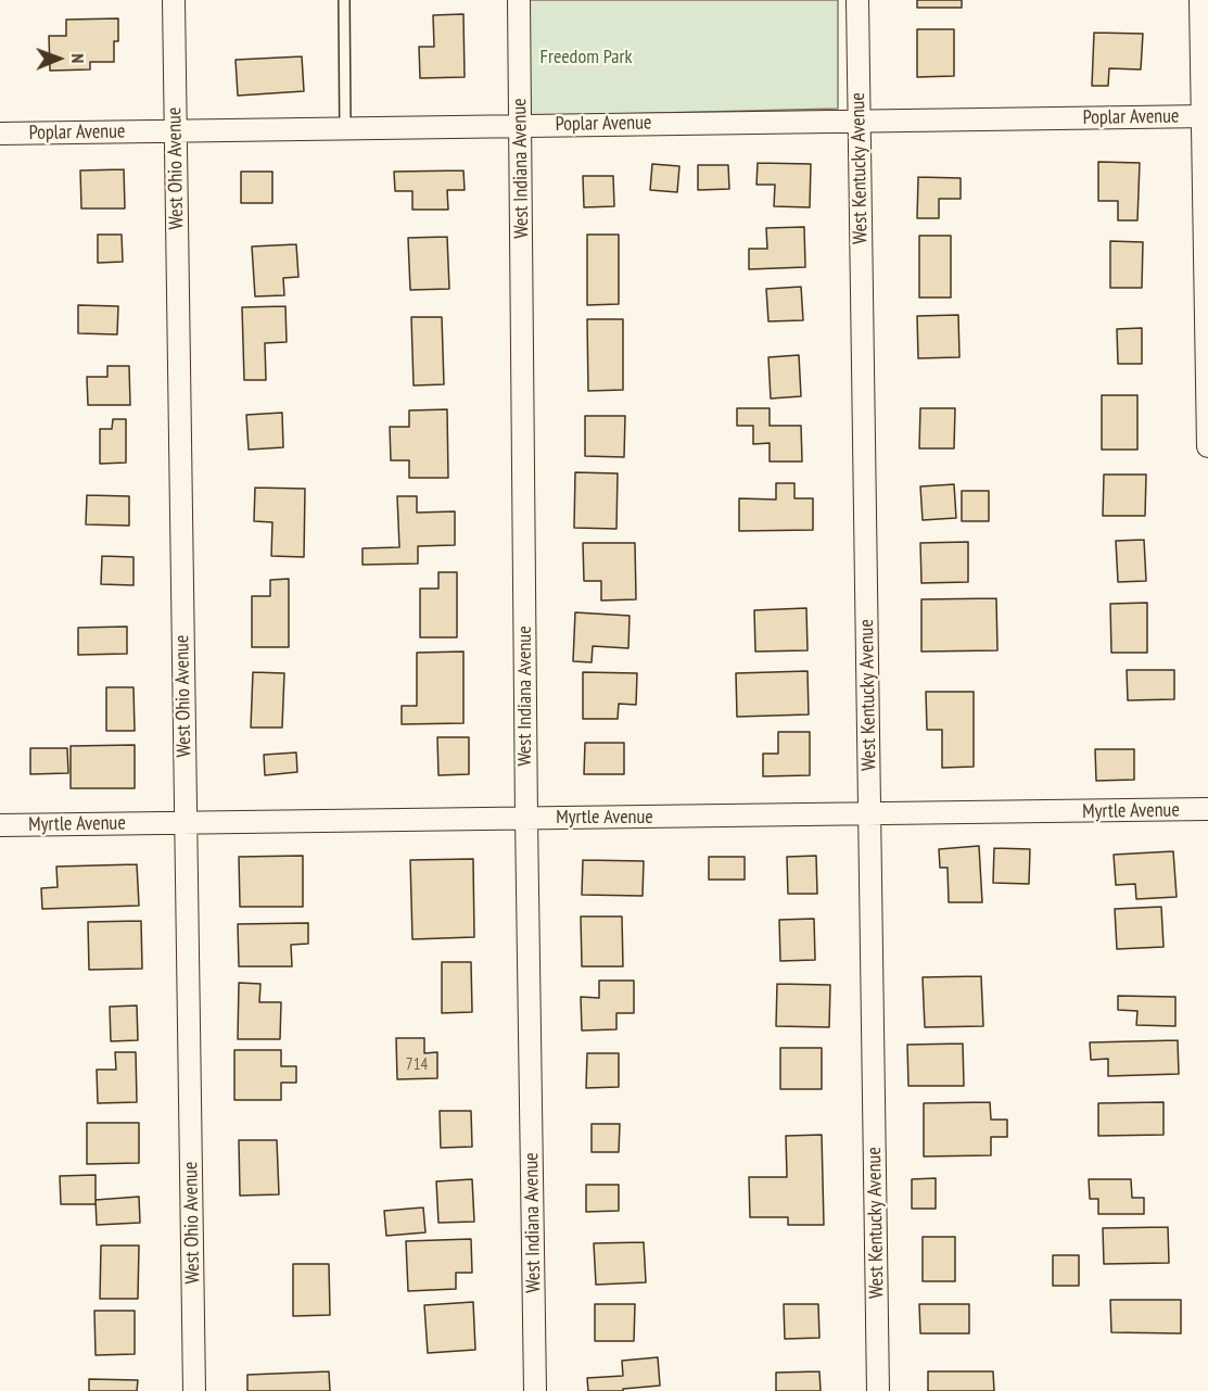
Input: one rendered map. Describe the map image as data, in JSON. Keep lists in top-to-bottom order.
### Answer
{
  "streets": {
    "street": [
      "Poplar Avenue",
      "West Ohio Avenue",
      "West Indiana Avenue",
      "West Kentucky Avenue",
      "Myrtle Avenue"
    ]
  },
  "crossings": [
    ["Poplar Avenue", "West Ohio Avenue"],
    ["Poplar Avenue", "West Indiana Avenue"],
    ["Poplar Avenue", "West Kentucky Avenue"],
    ["West Ohio Avenue", "Myrtle Avenue"],
    ["West Indiana Avenue", "Myrtle Avenue"],
    ["West Kentucky Avenue", "Myrtle Avenue"]
  ],
  "parks": ["Freedom Park"],
  "house_numbers": ["714"],
  "north": "right"
}
